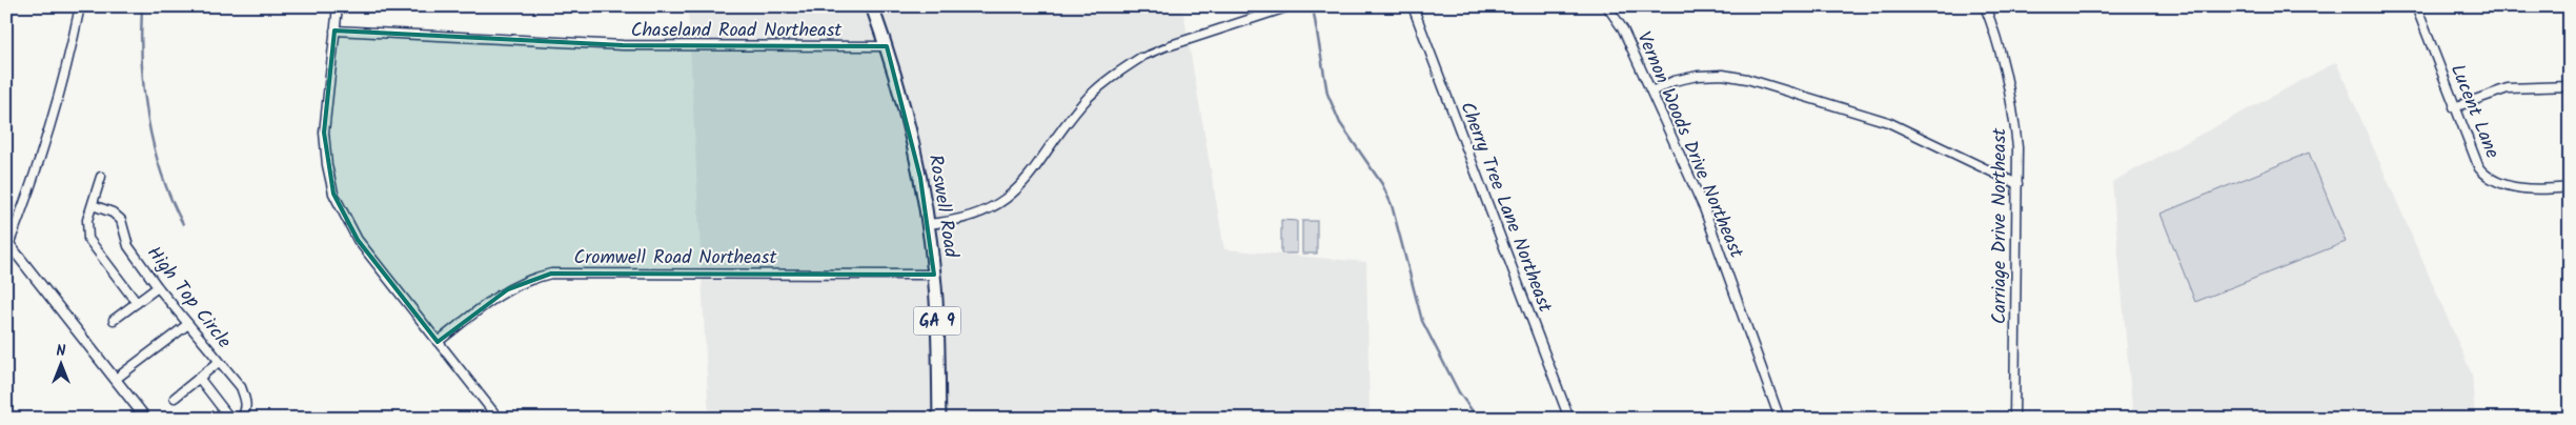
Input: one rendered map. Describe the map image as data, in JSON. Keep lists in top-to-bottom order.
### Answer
{
  "streets": {
    "main road": ["Roswell Road", "GA 9"],
    "street": [
      "Chaseland Road Northeast",
      "Lucent Lane",
      "Vernon Woods Drive Northeast",
      "Cherry Tree Lane Northeast",
      "Carriage Drive Northeast",
      "Cromwell Road Northeast",
      "High Top Circle"
    ]
  },
  "crossings": [
    ["Chaseland Road Northeast", "Roswell Road"],
    ["Roswell Road", "Cromwell Road Northeast"]
  ],
  "north": "top"
}
